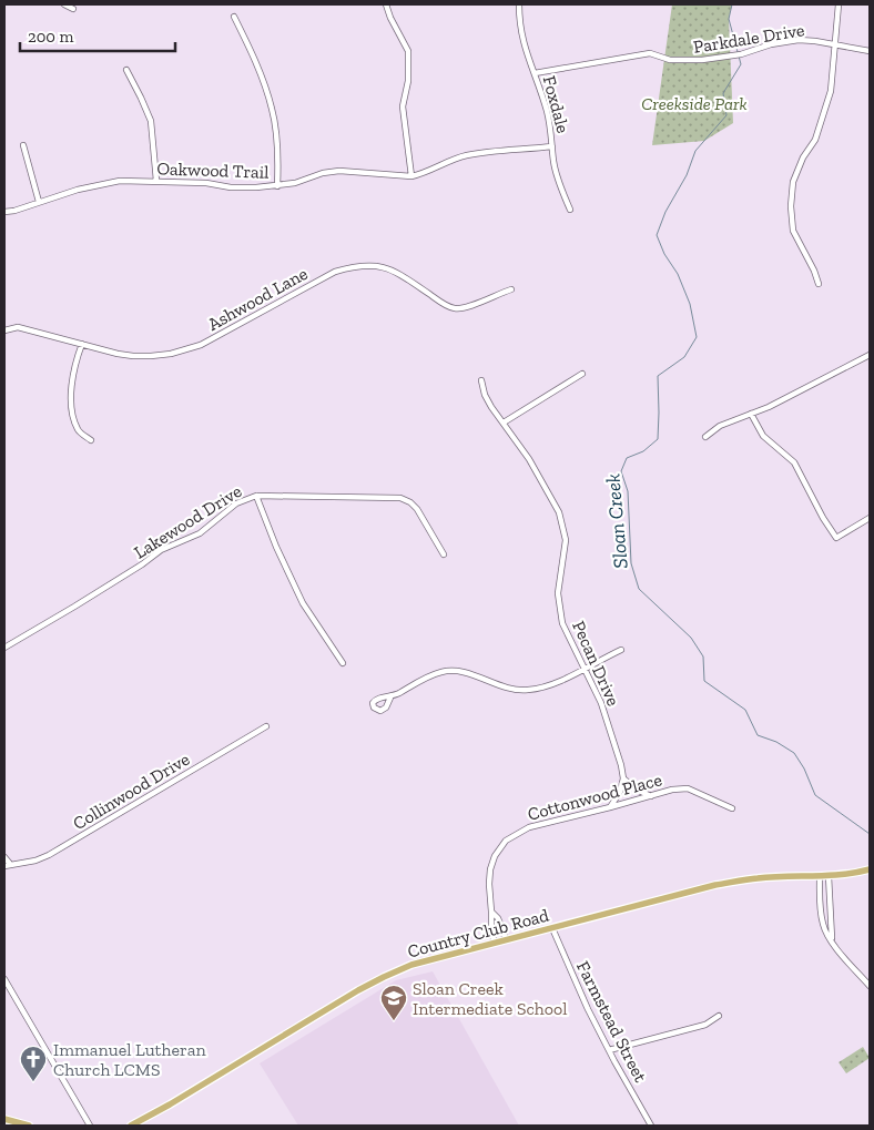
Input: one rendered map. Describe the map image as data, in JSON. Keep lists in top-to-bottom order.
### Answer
{
  "streets": {
    "main road": ["Country Club Road"],
    "street": [
      "Parkdale Drive",
      "Foxdale",
      "Oakwood Trail",
      "Ashwood Lane",
      "Lakewood Drive",
      "Pecan Drive",
      "Collinwood Drive",
      "Cottonwood Place",
      "Farmstead Street"
    ]
  },
  "crossings": [
    ["Parkdale Drive", "Foxdale"],
    ["Foxdale", "Oakwood Trail"],
    ["Cottonwood Place", "Country Club Road"],
    ["Country Club Road", "Farmstead Street"]
  ],
  "water": ["Sloan Creek"],
  "parks": ["Creekside Park"],
  "places": {
    "school or university": ["Sloan Creek Intermediate School"],
    "church": ["Immanuel Lutheran Church LCMS"]
  },
  "scale_bar": "200 m"
}
